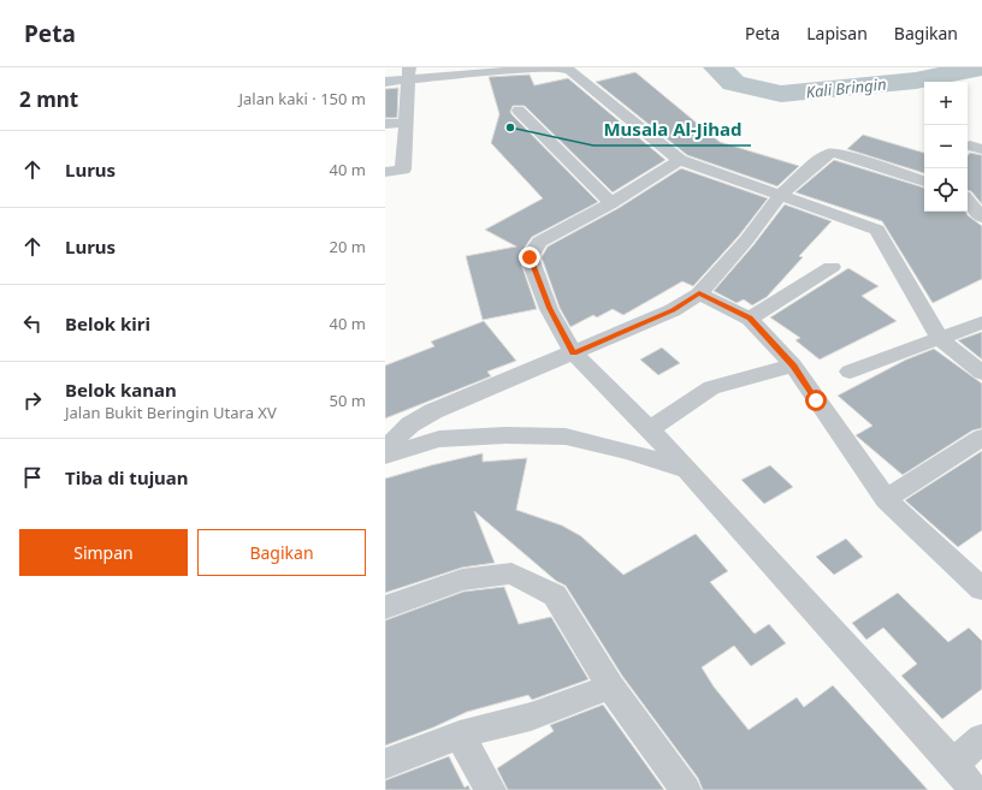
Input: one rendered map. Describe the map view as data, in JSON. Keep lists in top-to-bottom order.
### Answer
{
  "water": ["Kali Bringin"],
  "places": ["Musala Al-Jihad"],
  "page": {
    "header": "Peta",
    "nav": ["Peta", "Lapisan", "Bagikan"],
    "heading": ["2 mnt", "Jalan kaki · 150 m"],
    "map_buttons": ["+", "−"],
    "list": [
      ["Lurus", "40 m"],
      ["Lurus", "20 m"],
      ["Belok kiri", "40 m"],
      ["Belok kanan", "Jalan Bukit Beringin Utara XV", "50 m"],
      "Tiba di tujuan"
    ],
    "buttons": ["Simpan", "Bagikan"]
  }
}
